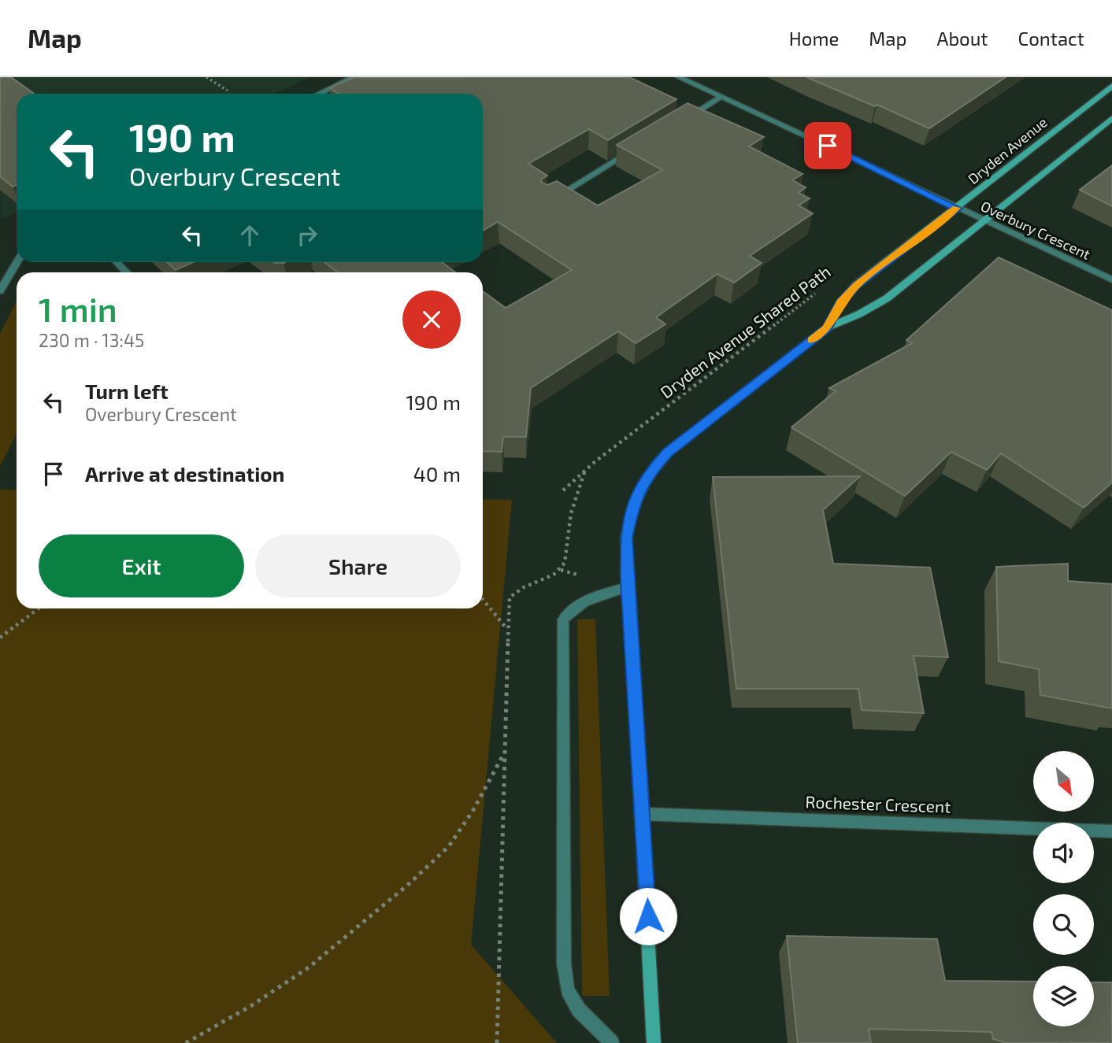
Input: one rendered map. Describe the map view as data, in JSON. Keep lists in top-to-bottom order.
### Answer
{
  "streets": {
    "street": ["Dryden Avenue", "Overbury Crescent", "Rochester Crescent"],
    "path": ["Dryden Avenue Shared Path"]
  },
  "crossings": [
    ["Dryden Avenue", "Overbury Crescent"],
    ["Dryden Avenue", "Rochester Crescent"]
  ],
  "north": "bottom right",
  "page": {
    "header": "Map",
    "nav": [
      "Home",
      "Map",
      "About",
      "Contact"
    ],
    "turn": ["190 m", "Overbury Crescent"],
    "heading": ["1 min", "230 m · 13:45"],
    "list": [
      {
        "name": "Turn left",
        "note": "Overbury Crescent",
        "value": "190 m"
      },
      {
        "name": "Arrive at destination",
        "value": "40 m"
      }
    ],
    "buttons": ["Exit", "Share"]
  }
}
